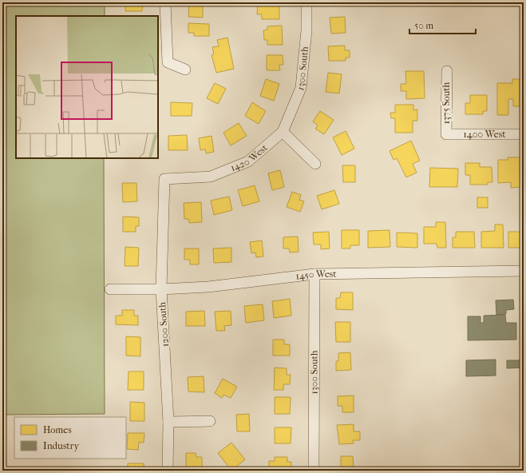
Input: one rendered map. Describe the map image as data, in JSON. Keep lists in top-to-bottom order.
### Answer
{
  "streets": {
    "street": [
      "1300 South",
      "1375 South",
      "1400 West",
      "1420 West",
      "1450 West",
      "1200 South"
    ]
  },
  "crossings": [
    ["1300 South", "1420 West"],
    ["1300 South", "1450 West"],
    ["1375 South", "1400 West"],
    ["1420 West", "1200 South"],
    ["1450 West", "1200 South"]
  ],
  "legend": ["Homes", "Industry"],
  "scale_bar": "50 m"
}
